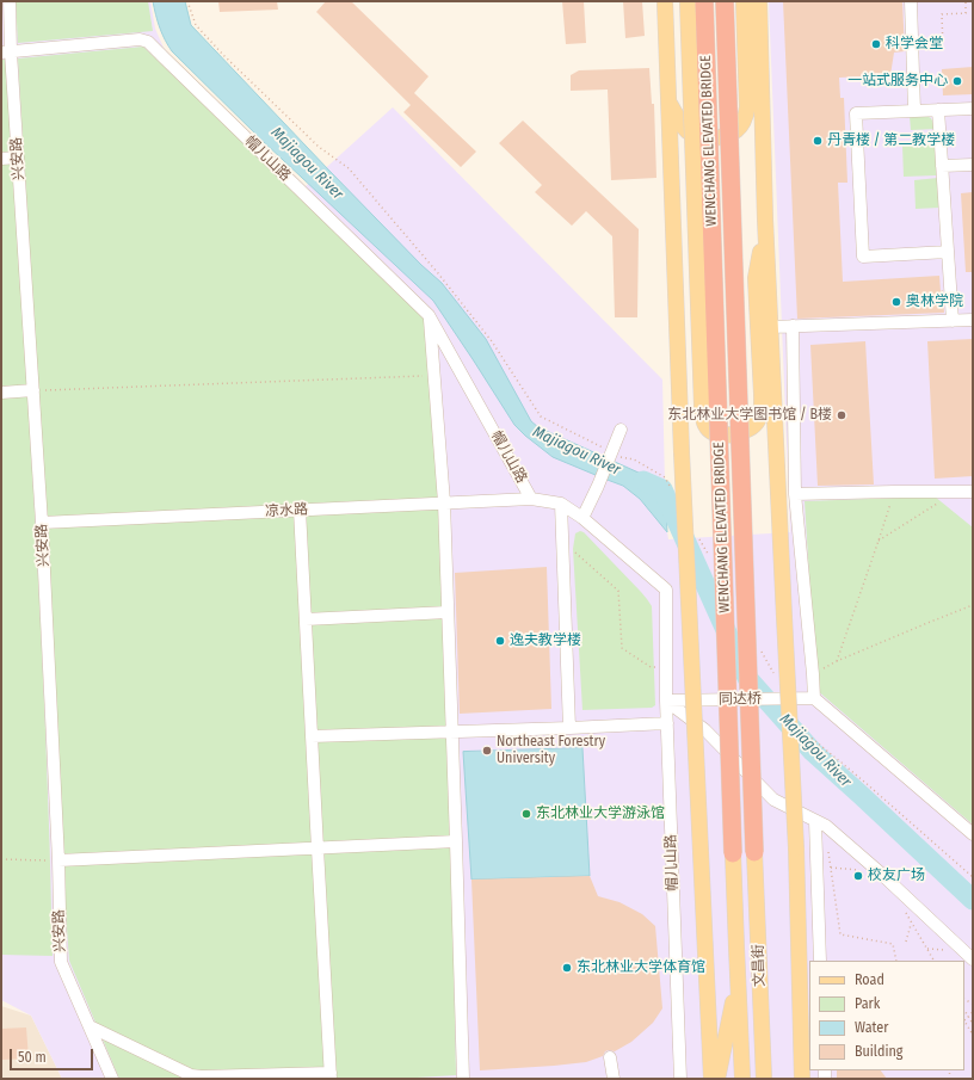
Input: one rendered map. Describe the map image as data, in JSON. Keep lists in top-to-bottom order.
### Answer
{
  "streets": {
    "highway": ["WENCHANG ELEVATED BRIDGE"],
    "main road": ["文昌街"],
    "street": [
      "兴安路",
      "帽儿山路",
      "凉水路",
      "同达桥"
    ]
  },
  "crossings": [
    ["WENCHANG ELEVATED BRIDGE", "文昌街"],
    ["兴安路", "帽儿山路"],
    ["兴安路", "凉水路"],
    ["帽儿山路", "凉水路"],
    ["帽儿山路", "同达桥"]
  ],
  "water": ["Majiagou River"],
  "places": [
    "科学会堂",
    "一站式服务中心",
    "丹青楼 / 第二教学楼",
    "奥林学院",
    "东北林业大学图书馆 / B楼",
    "逸夫教学楼",
    "Northeast Forestry University",
    "东北林业大学游泳馆",
    "校友广场",
    "东北林业大学体育馆"
  ],
  "legend": [
    "Road",
    "Park",
    "Water",
    "Building"
  ],
  "scale_bar": "50 m"
}
